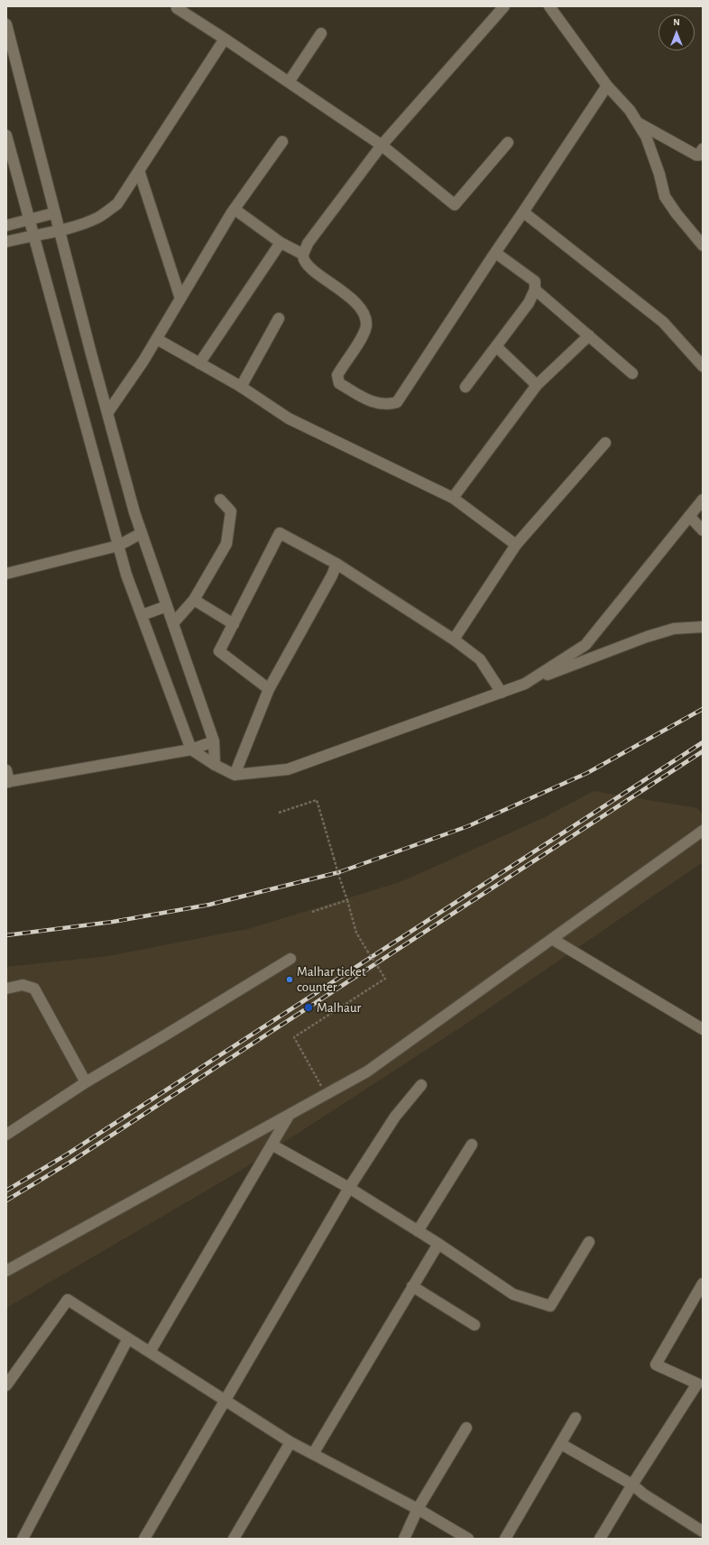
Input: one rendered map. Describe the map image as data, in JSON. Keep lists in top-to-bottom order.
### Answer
{
  "places": ["Malhar ticket counter", "Malhaur"],
  "north": "top"
}
